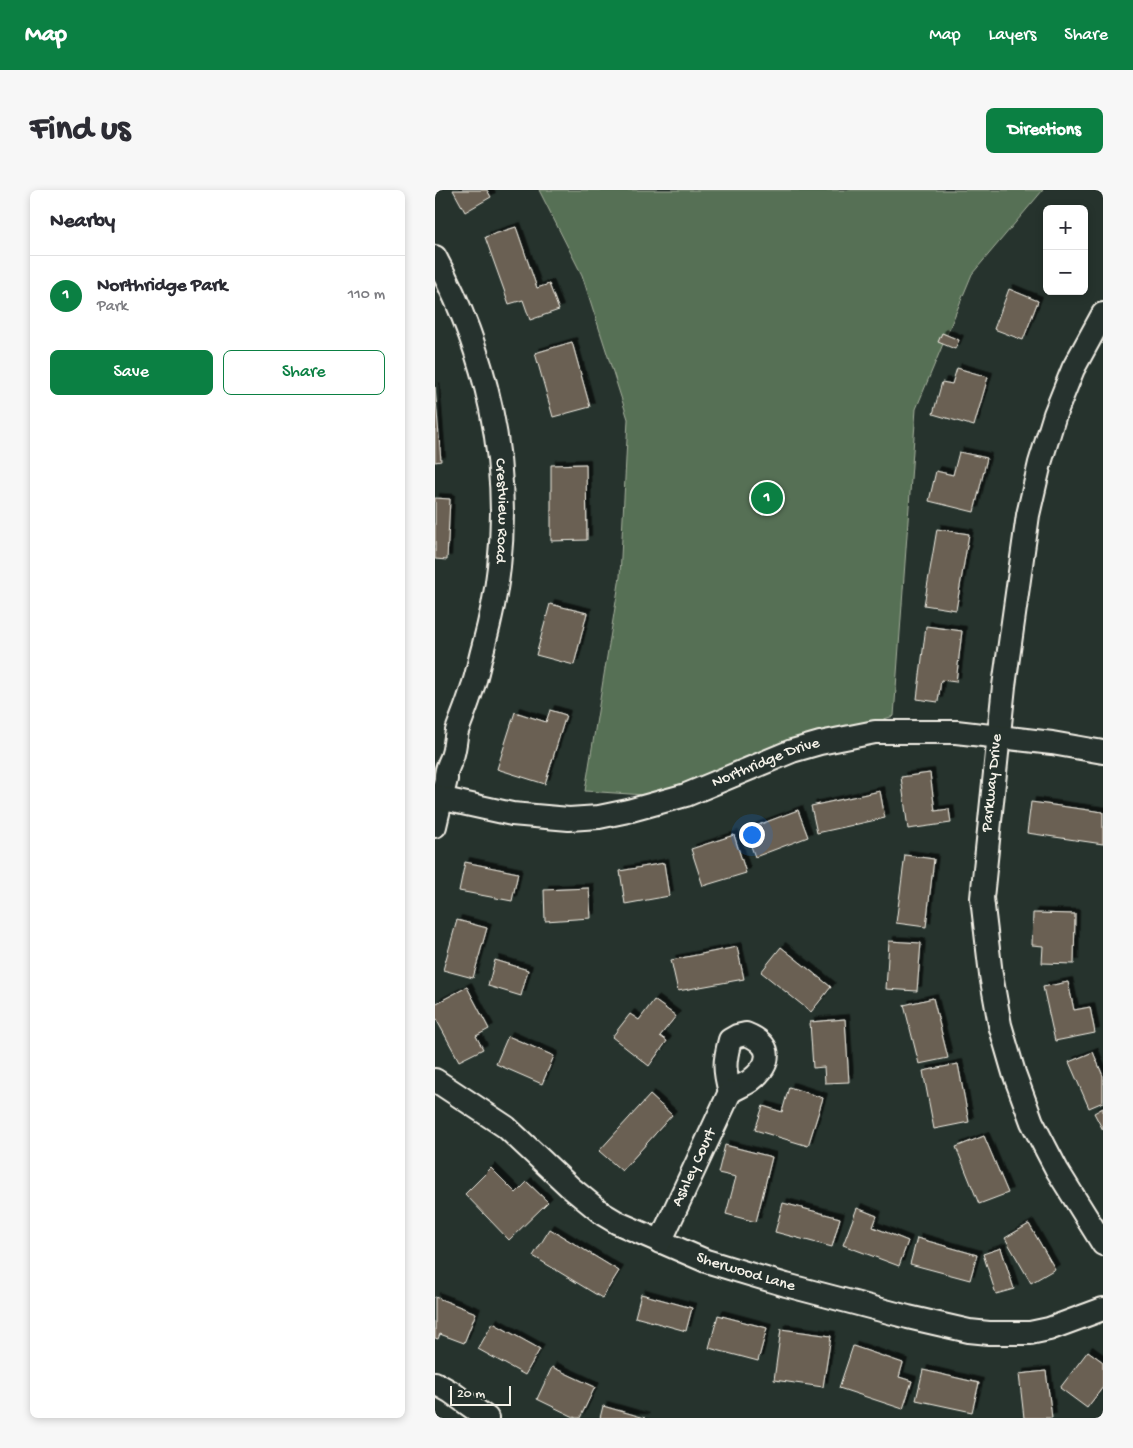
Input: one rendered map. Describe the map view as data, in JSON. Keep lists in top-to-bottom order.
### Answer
{
  "streets": {
    "street": [
      "Crestview Road",
      "Northridge Drive",
      "Parkway Drive",
      "Ashley Court",
      "Sherwood Lane"
    ]
  },
  "crossings": [
    ["Crestview Road", "Northridge Drive"],
    ["Northridge Drive", "Parkway Drive"],
    ["Ashley Court", "Sherwood Lane"]
  ],
  "scale_bar": "20 m",
  "page": {
    "header": "Map",
    "nav": ["Map", "Layers", "Share"],
    "buttons": [
      "Directions",
      ["Save", "Share"]
    ],
    "title": "Find us",
    "heading": "Nearby",
    "map_buttons": ["+", "−"],
    "list": [
      {
        "mark": "1",
        "name": "Northridge Park",
        "note": "Park",
        "value": "110 m"
      }
    ],
    "pins": "1",
    "scale": "20 m"
  }
}
